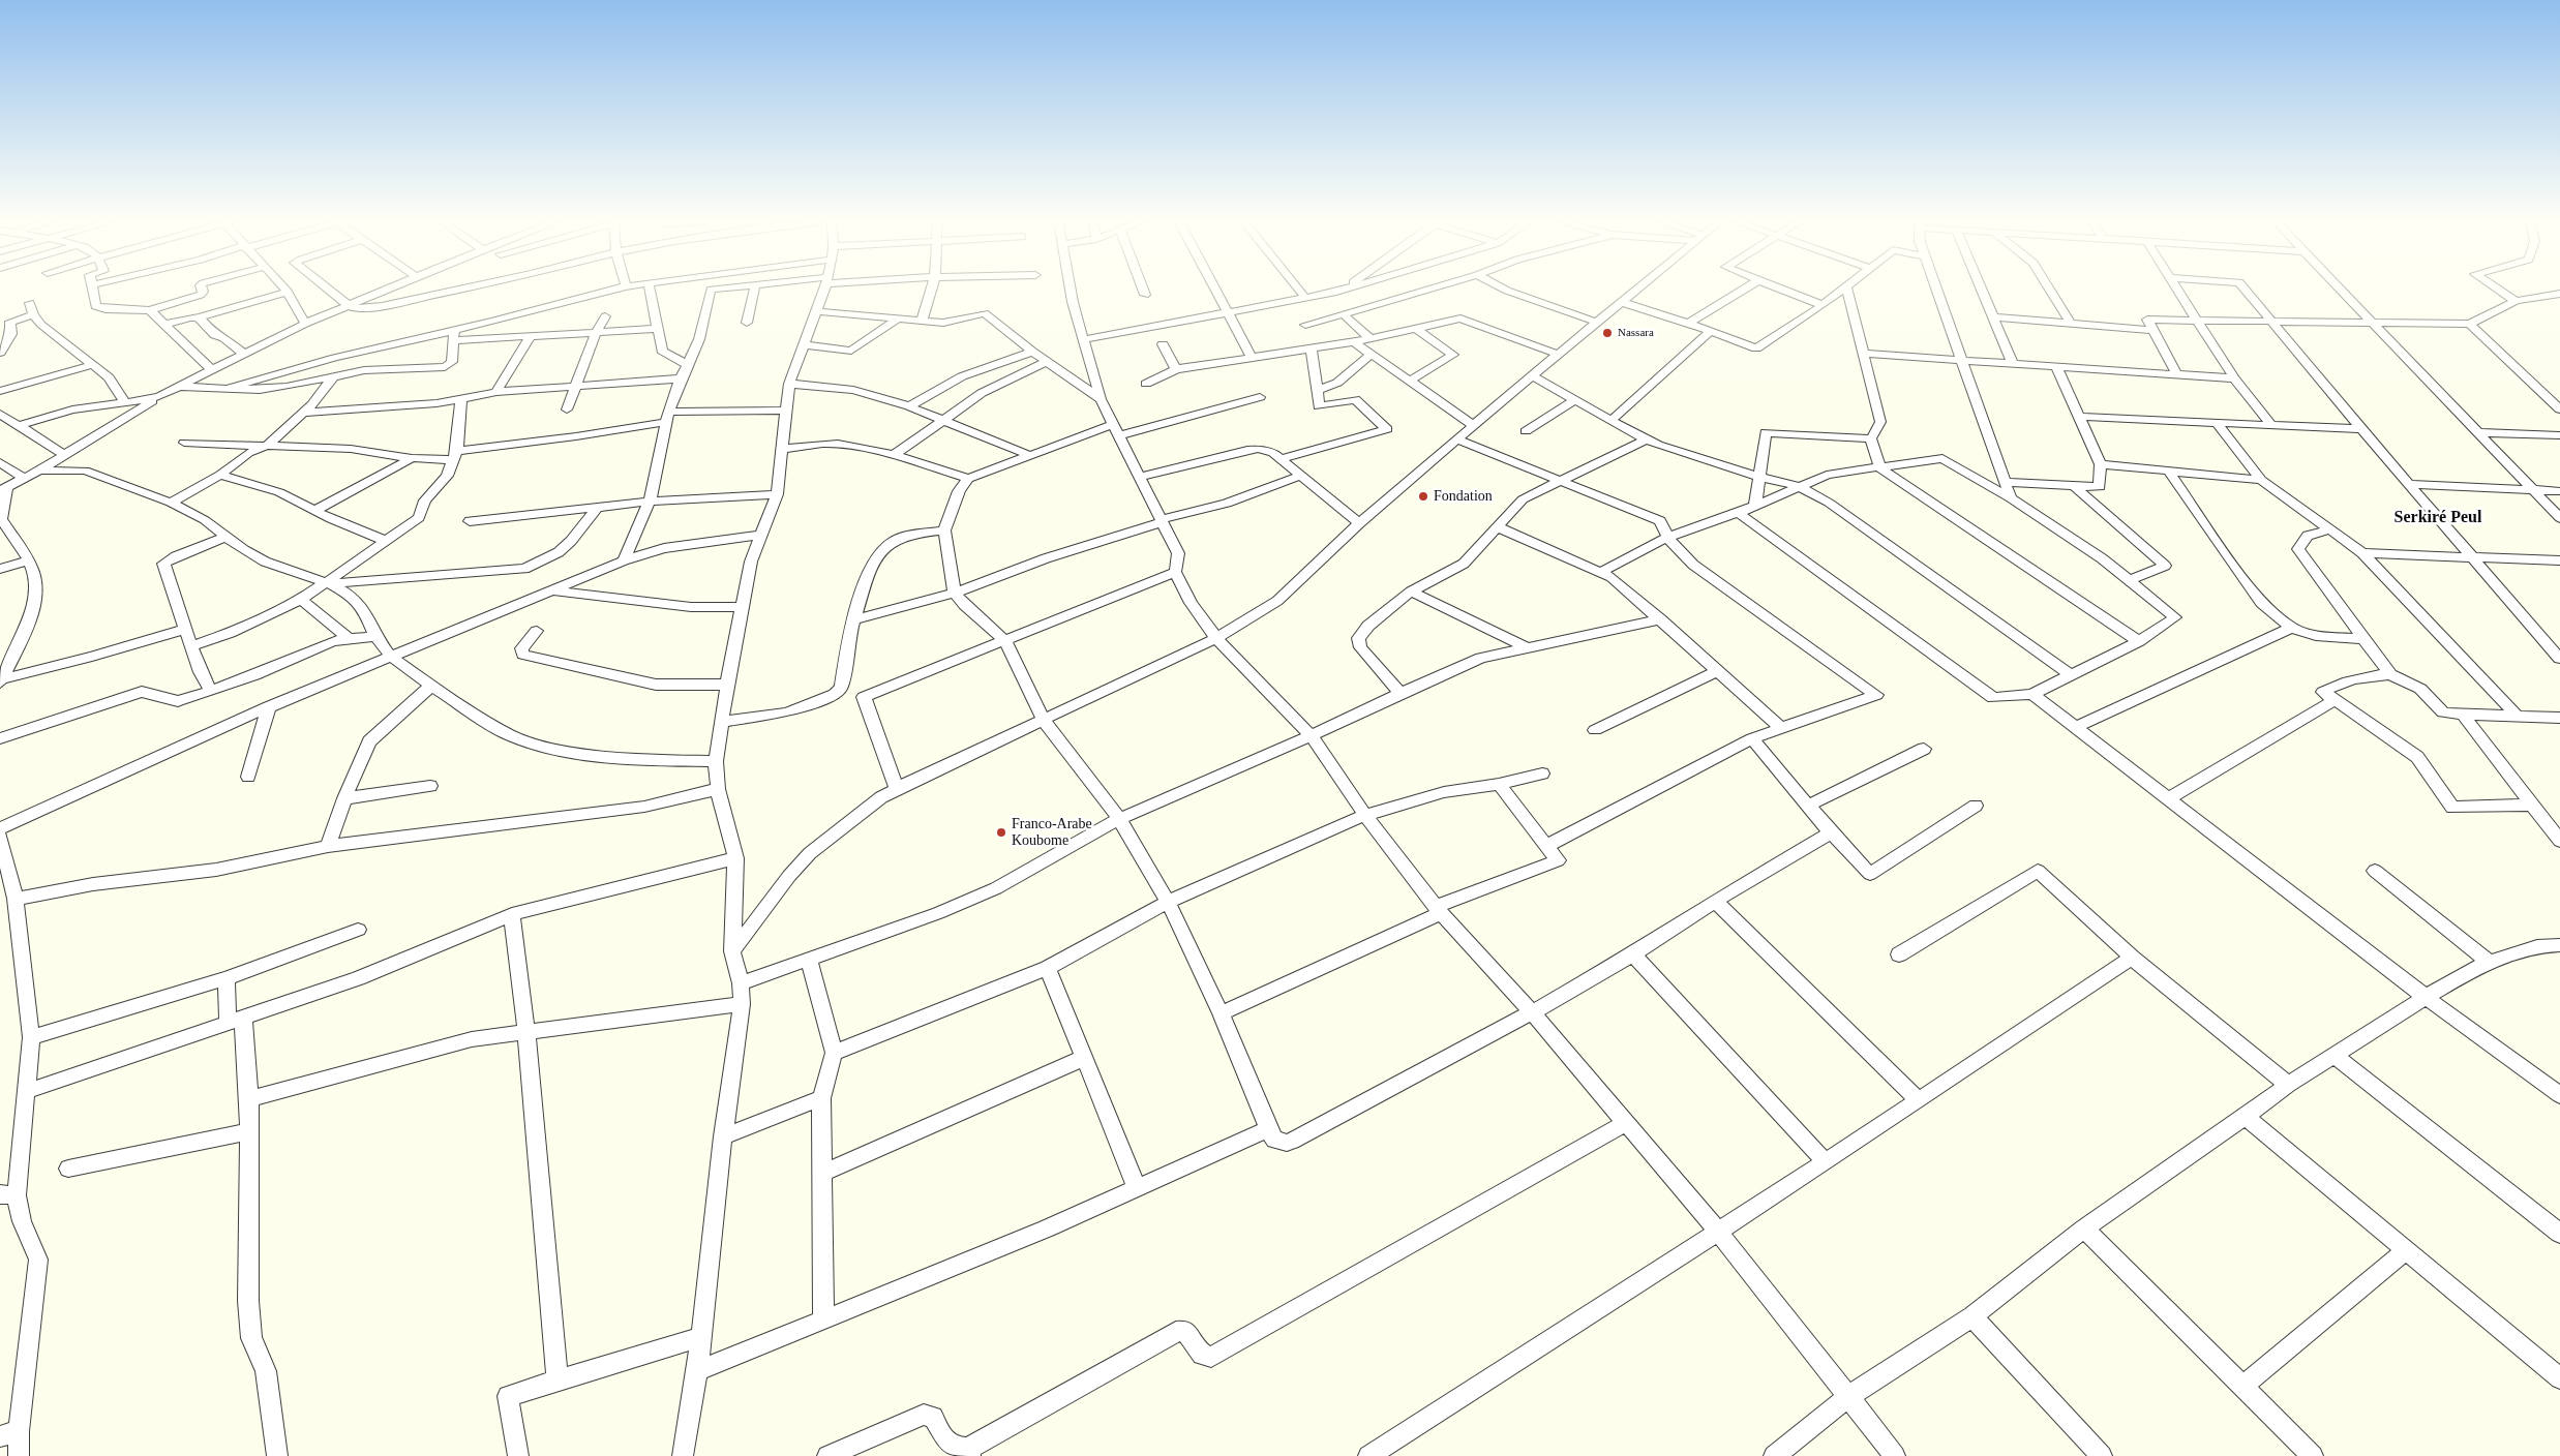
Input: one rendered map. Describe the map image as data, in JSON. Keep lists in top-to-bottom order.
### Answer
{
  "districts": ["Serkiré Peul"],
  "places": ["Nassara", "Fondation", "Franco-Arabe Koubome"]
}
